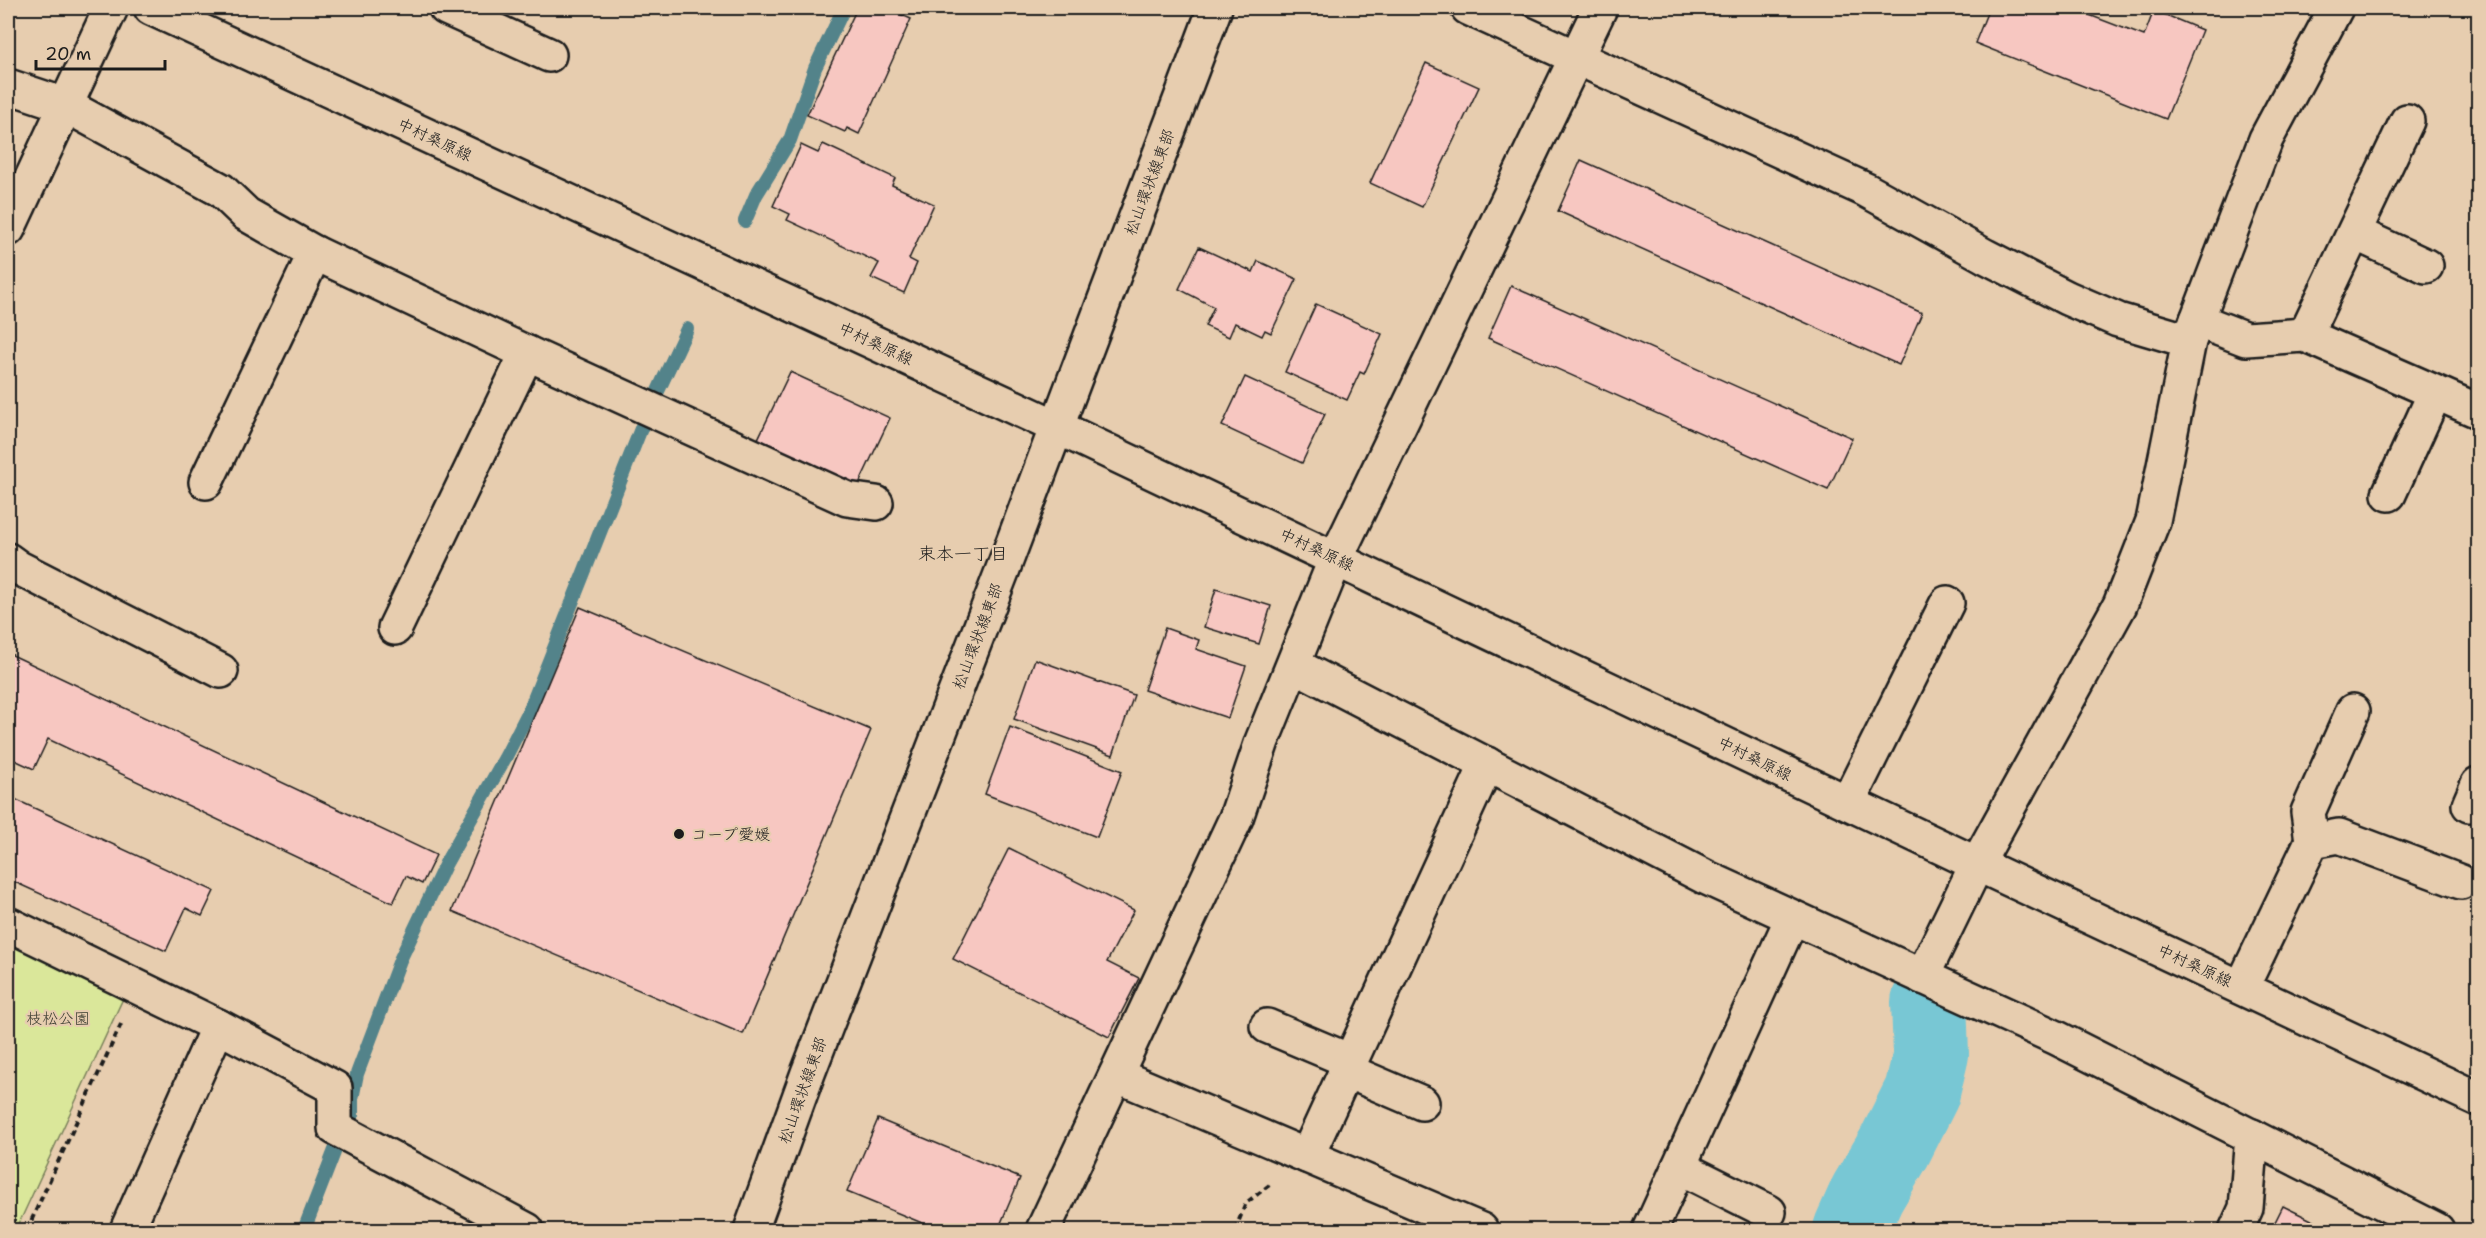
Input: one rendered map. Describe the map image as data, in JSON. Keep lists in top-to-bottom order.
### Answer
{
  "streets": {
    "street": ["中村桑原線", "松山環状線東部"]
  },
  "crossings": [
    ["中村桑原線", "松山環状線東部"]
  ],
  "districts": ["束本一丁目"],
  "parks": ["枝松公園"],
  "places": ["コープ愛媛"],
  "scale_bar": "20 m"
}
